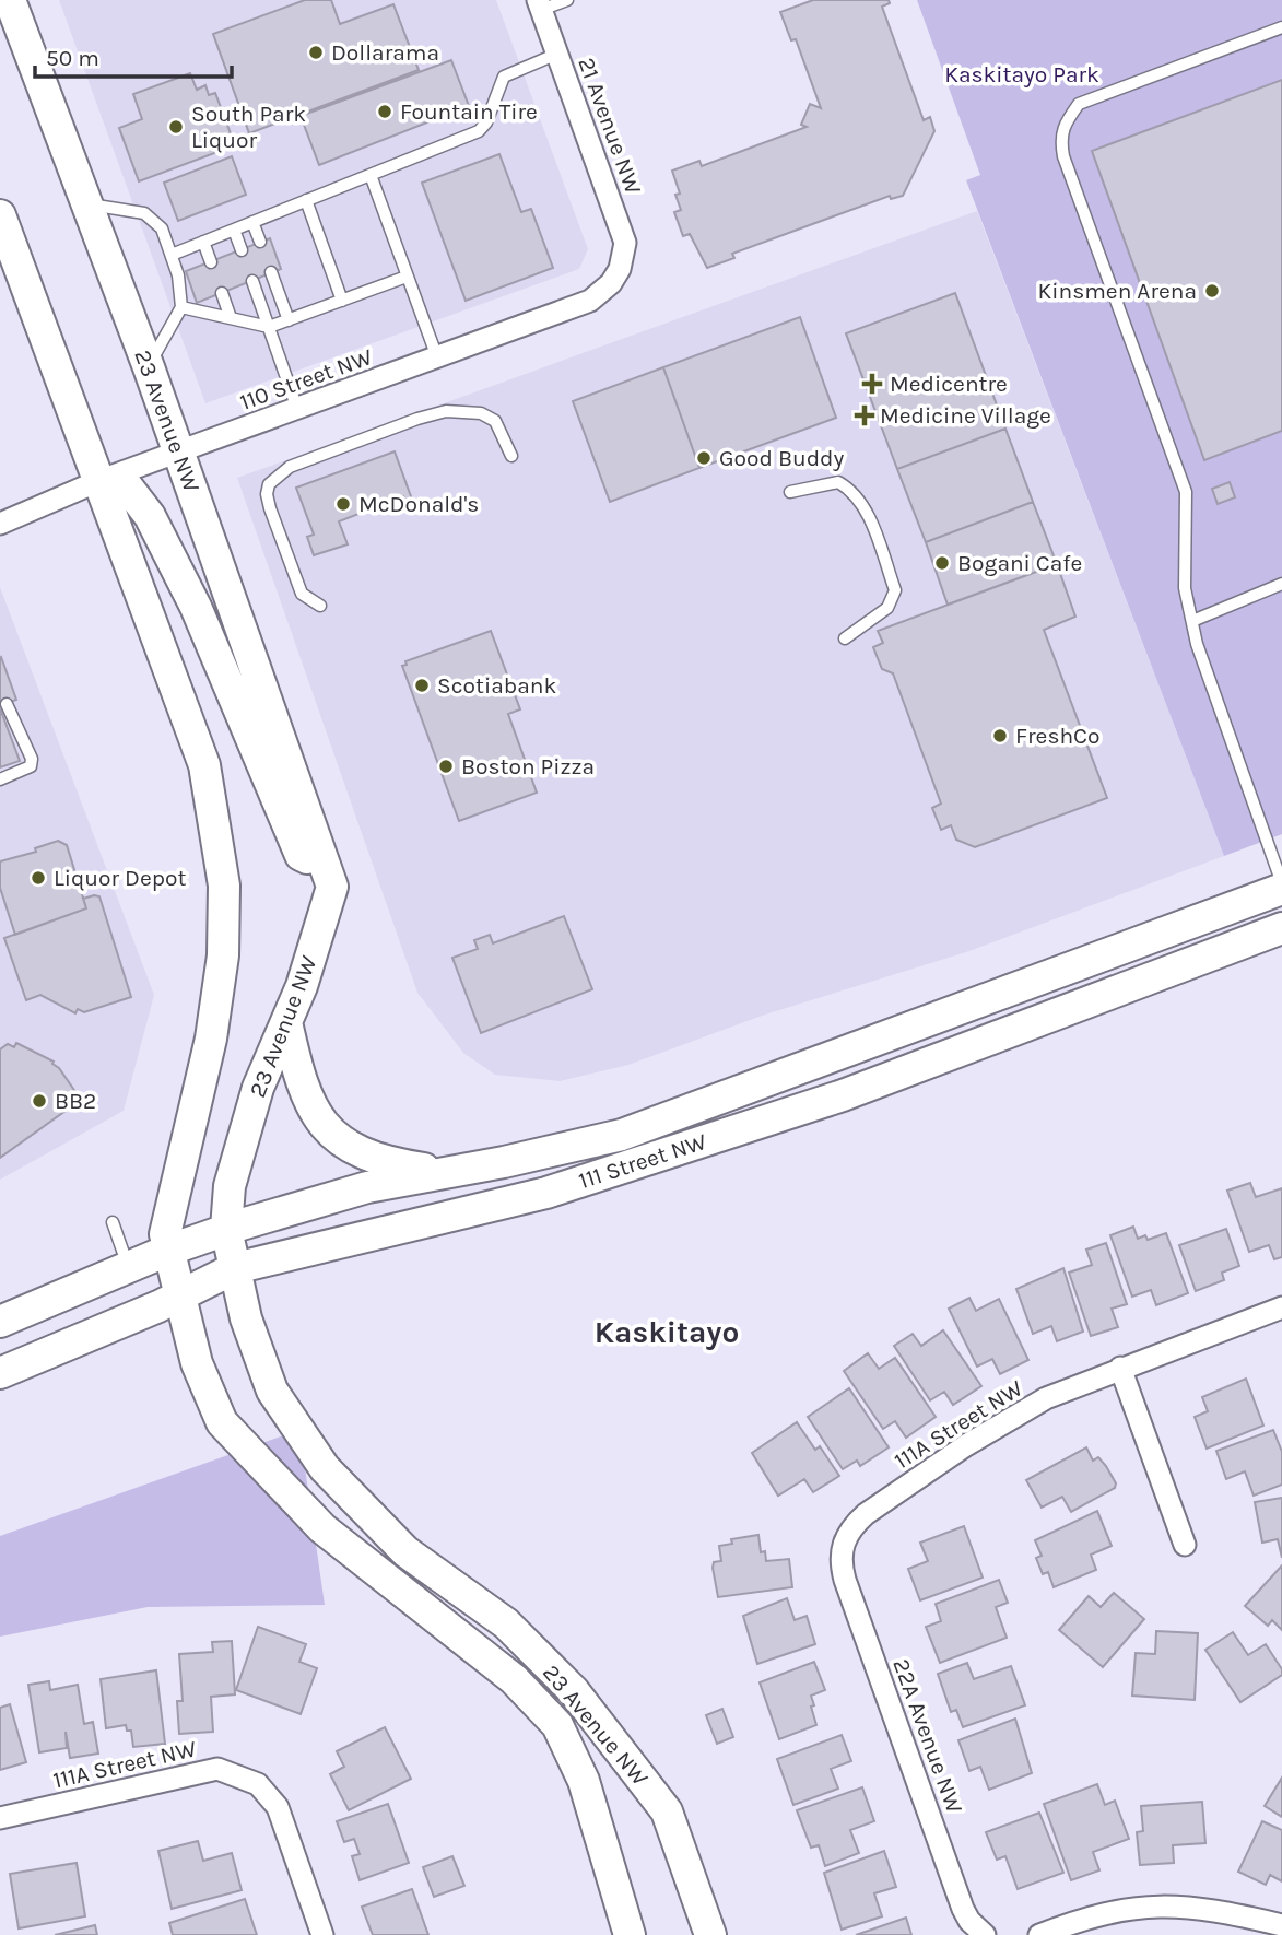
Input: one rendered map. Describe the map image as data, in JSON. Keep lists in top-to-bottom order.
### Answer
{
  "streets": {
    "main road": ["23 Avenue NW", "111 Street NW"],
    "street": [
      "21 Avenue NW",
      "110 Street NW",
      "111A Street NW",
      "22A Avenue NW"
    ]
  },
  "crossings": [
    ["21 Avenue NW", "110 Street NW"],
    ["110 Street NW", "23 Avenue NW"],
    ["23 Avenue NW", "111 Street NW"],
    ["111A Street NW", "22A Avenue NW"]
  ],
  "districts": ["Kaskitayo"],
  "parks": ["Kaskitayo Park"],
  "places": {
    "other": [
      "Dollarama",
      "Fountain Tire",
      "South Park Liquor",
      "Kinsmen Arena",
      "Good Buddy",
      "McDonald's",
      "Bogani Cafe",
      "Scotiabank",
      "FreshCo",
      "Boston Pizza",
      "Liquor Depot",
      "BB2"
    ],
    "health": ["Medicentre", "Medicine Village"]
  },
  "scale_bar": "50 m"
}
